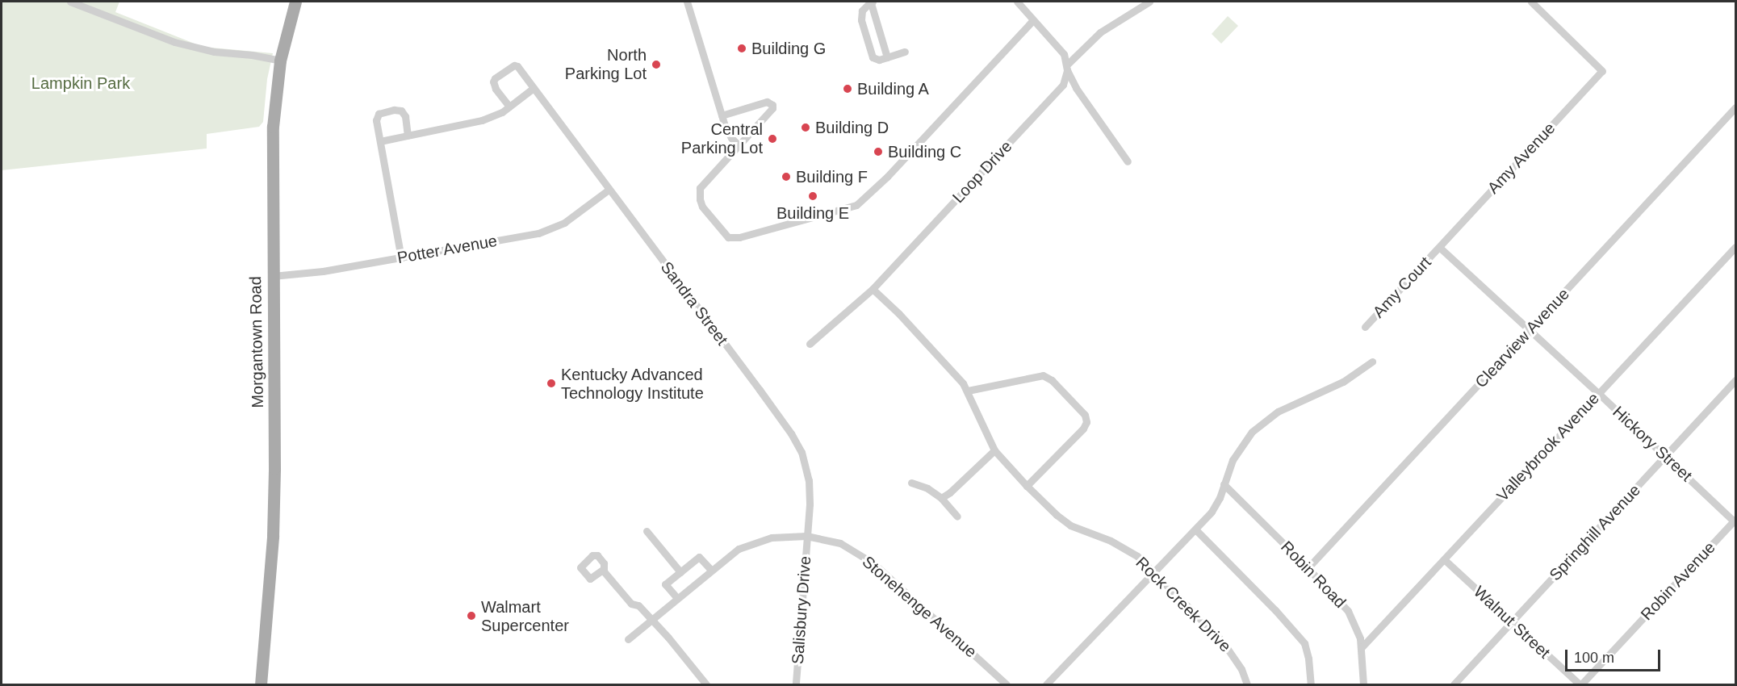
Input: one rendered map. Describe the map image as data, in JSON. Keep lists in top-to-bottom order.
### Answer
{
  "streets": {
    "main road": ["Morgantown Road"],
    "street": [
      "Amy Avenue",
      "Loop Drive",
      "Potter Avenue",
      "Amy Court",
      "Sandra Street",
      "Clearview Avenue",
      "Hickory Street",
      "Valleybrook Avenue",
      "Springhill Avenue",
      "Robin Road",
      "Robin Avenue",
      "Rock Creek Drive",
      "Stonehenge Avenue",
      "Salisbury Drive",
      "Walnut Street"
    ]
  },
  "crossings": [
    ["Amy Avenue", "Amy Court"],
    ["Amy Avenue", "Hickory Street"],
    ["Loop Drive", "Rock Creek Drive"],
    ["Potter Avenue", "Sandra Street"],
    ["Potter Avenue", "Morgantown Road"],
    ["Amy Court", "Hickory Street"],
    ["Sandra Street", "Stonehenge Avenue"],
    ["Sandra Street", "Salisbury Drive"],
    ["Clearview Avenue", "Hickory Street"],
    ["Clearview Avenue", "Robin Road"],
    ["Hickory Street", "Valleybrook Avenue"],
    ["Hickory Street", "Springhill Avenue"],
    ["Hickory Street", "Robin Avenue"],
    ["Valleybrook Avenue", "Robin Road"],
    ["Valleybrook Avenue", "Walnut Street"],
    ["Springhill Avenue", "Walnut Street"],
    ["Robin Avenue", "Walnut Street"],
    ["Stonehenge Avenue", "Salisbury Drive"]
  ],
  "parks": ["Lampkin Park"],
  "places": [
    "Building G",
    "North Parking Lot",
    "Building A",
    "Building D",
    "Central Parking Lot",
    "Building C",
    "Building F",
    "Building E",
    "Kentucky Advanced Technology Institute",
    "Walmart Supercenter"
  ],
  "scale_bar": "100 m"
}
